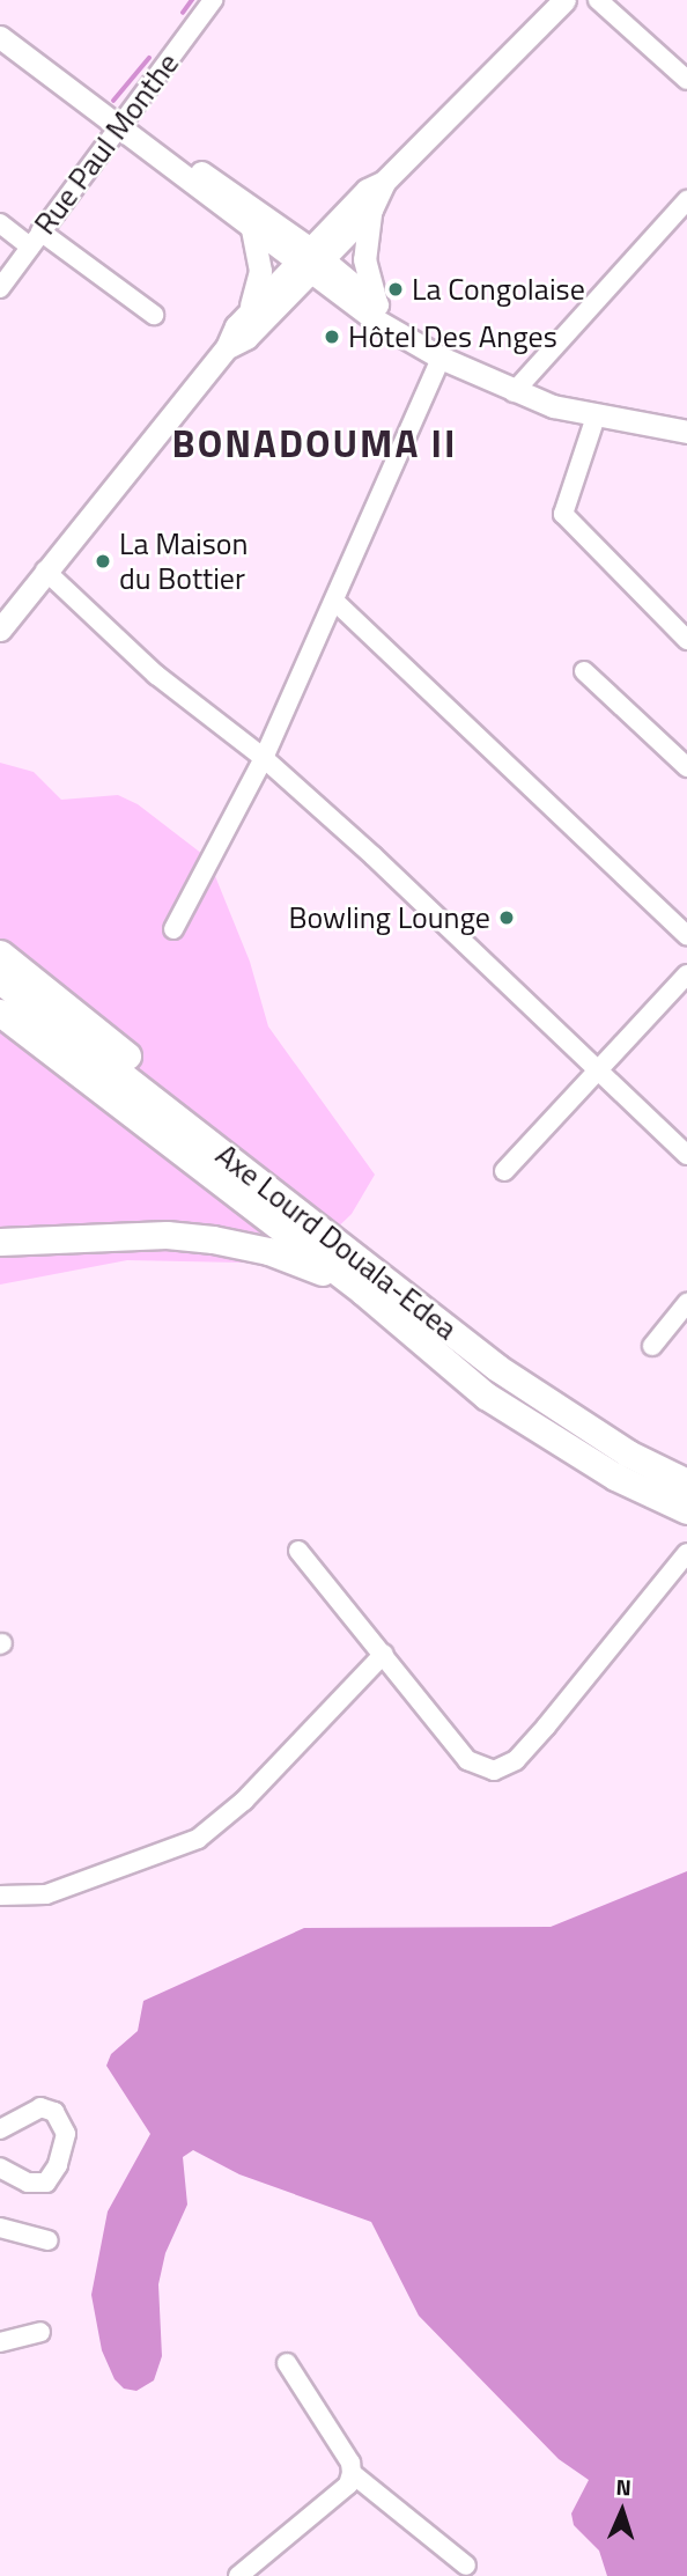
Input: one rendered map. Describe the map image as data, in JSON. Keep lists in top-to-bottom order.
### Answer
{
  "streets": {
    "highway": ["Axe Lourd Douala-Edea"],
    "street": ["Rue Paul Monthe"]
  },
  "districts": ["BONADOUMA II"],
  "places": [
    "La Congolaise",
    "Hôtel Des Anges",
    "La Maison du Bottier",
    "Bowling Lounge"
  ],
  "north": "top"
}
